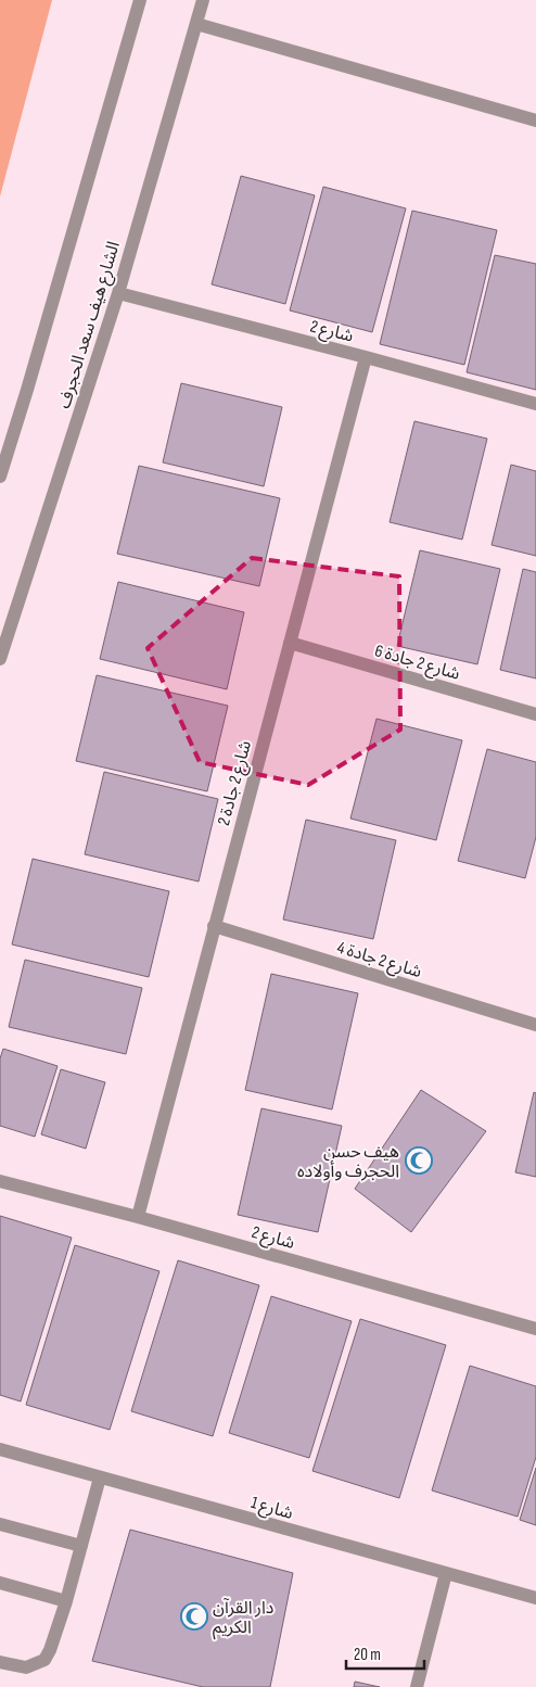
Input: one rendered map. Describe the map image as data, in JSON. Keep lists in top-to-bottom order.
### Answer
{
  "streets": {
    "street": [
      "الشارع هيف سعد الحجرف",
      "شارع 2",
      "شارع 2 جادة 6",
      "شارع 2 جادة 2",
      "شارع 2 جادة 4",
      "شارع 1"
    ]
  },
  "crossings": [
    ["الشارع هيف سعد الحجرف", "شارع 2"],
    ["شارع 2", "شارع 2 جادة 2"],
    ["شارع 2 جادة 6", "شارع 2 جادة 2"],
    ["شارع 2 جادة 2", "شارع 2 جادة 4"]
  ],
  "places": {
    "mosque": ["هيف حسن الحجرف وأولاده", "دار القرآن الكريم"]
  },
  "scale_bar": "20 m"
}
